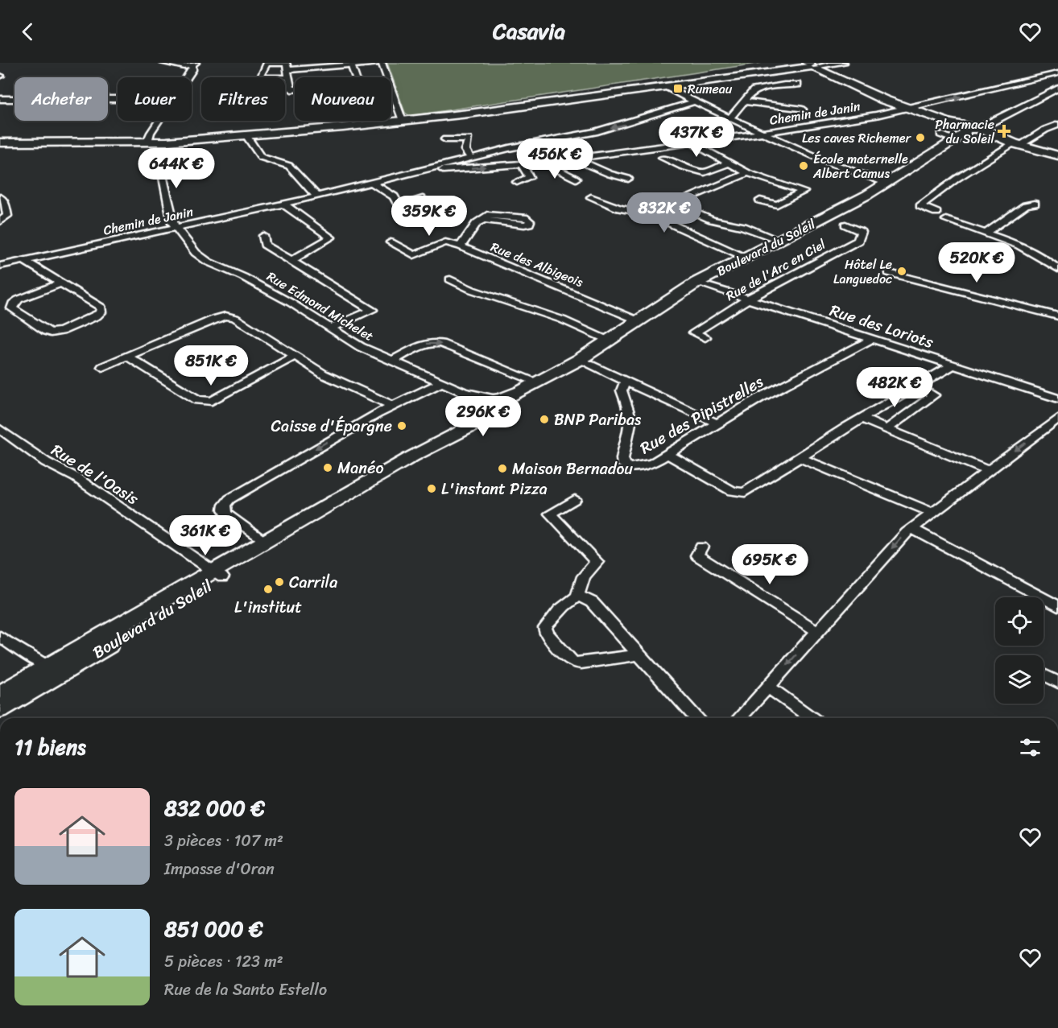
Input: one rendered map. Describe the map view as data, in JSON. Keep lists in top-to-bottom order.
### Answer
{
  "streets": {
    "main road": ["Boulevard du Soleil"],
    "street": [
      "Chemin de Janin",
      "Rue des Albigeois",
      "Rue de l'Arc en Ciel",
      "Rue Edmond Michelet",
      "Rue des Loriots",
      "Rue des Pipistrelles",
      "Rue de l'Oasis"
    ]
  },
  "crossings": [
    ["Chemin de Janin", "Rue Edmond Michelet"],
    ["Boulevard du Soleil", "Rue des Albigeois"],
    ["Boulevard du Soleil", "Rue Edmond Michelet"],
    ["Boulevard du Soleil", "Rue des Loriots"],
    ["Boulevard du Soleil", "Rue de l'Oasis"],
    ["Rue de l'Arc en Ciel", "Rue des Loriots"],
    ["Rue des Loriots", "Rue des Pipistrelles"]
  ],
  "places": {
    "transit": ["Rumeau"],
    "health": ["Pharmacie du Soleil"],
    "other": [
      "Les caves Richemer",
      "École maternelle Albert Camus",
      "Hôtel Le Languedoc",
      "BNP Paribas",
      "Caisse d'Épargne",
      "Manéo",
      "Maison Bernadou",
      "L'instant Pizza",
      "Carrila",
      "L'institut"
    ]
  },
  "page": {
    "header": "Casavia",
    "chip": [
      "Acheter",
      "Louer",
      "Filtres",
      "Nouveau"
    ],
    "price": [
      "437K €",
      "456K €",
      "644K €",
      "832K €",
      "359K €",
      "520K €",
      "851K €",
      "482K €",
      "296K €",
      "361K €",
      "695K €"
    ],
    "heading": "11 biens",
    "list": [
      {
        "name": "832 000 €",
        "note": "3 pièces · 107 m² · Impasse d'Oran"
      },
      {
        "name": "851 000 €",
        "note": "5 pièces · 123 m² · Rue de la Santo Estello"
      }
    ]
  }
}
